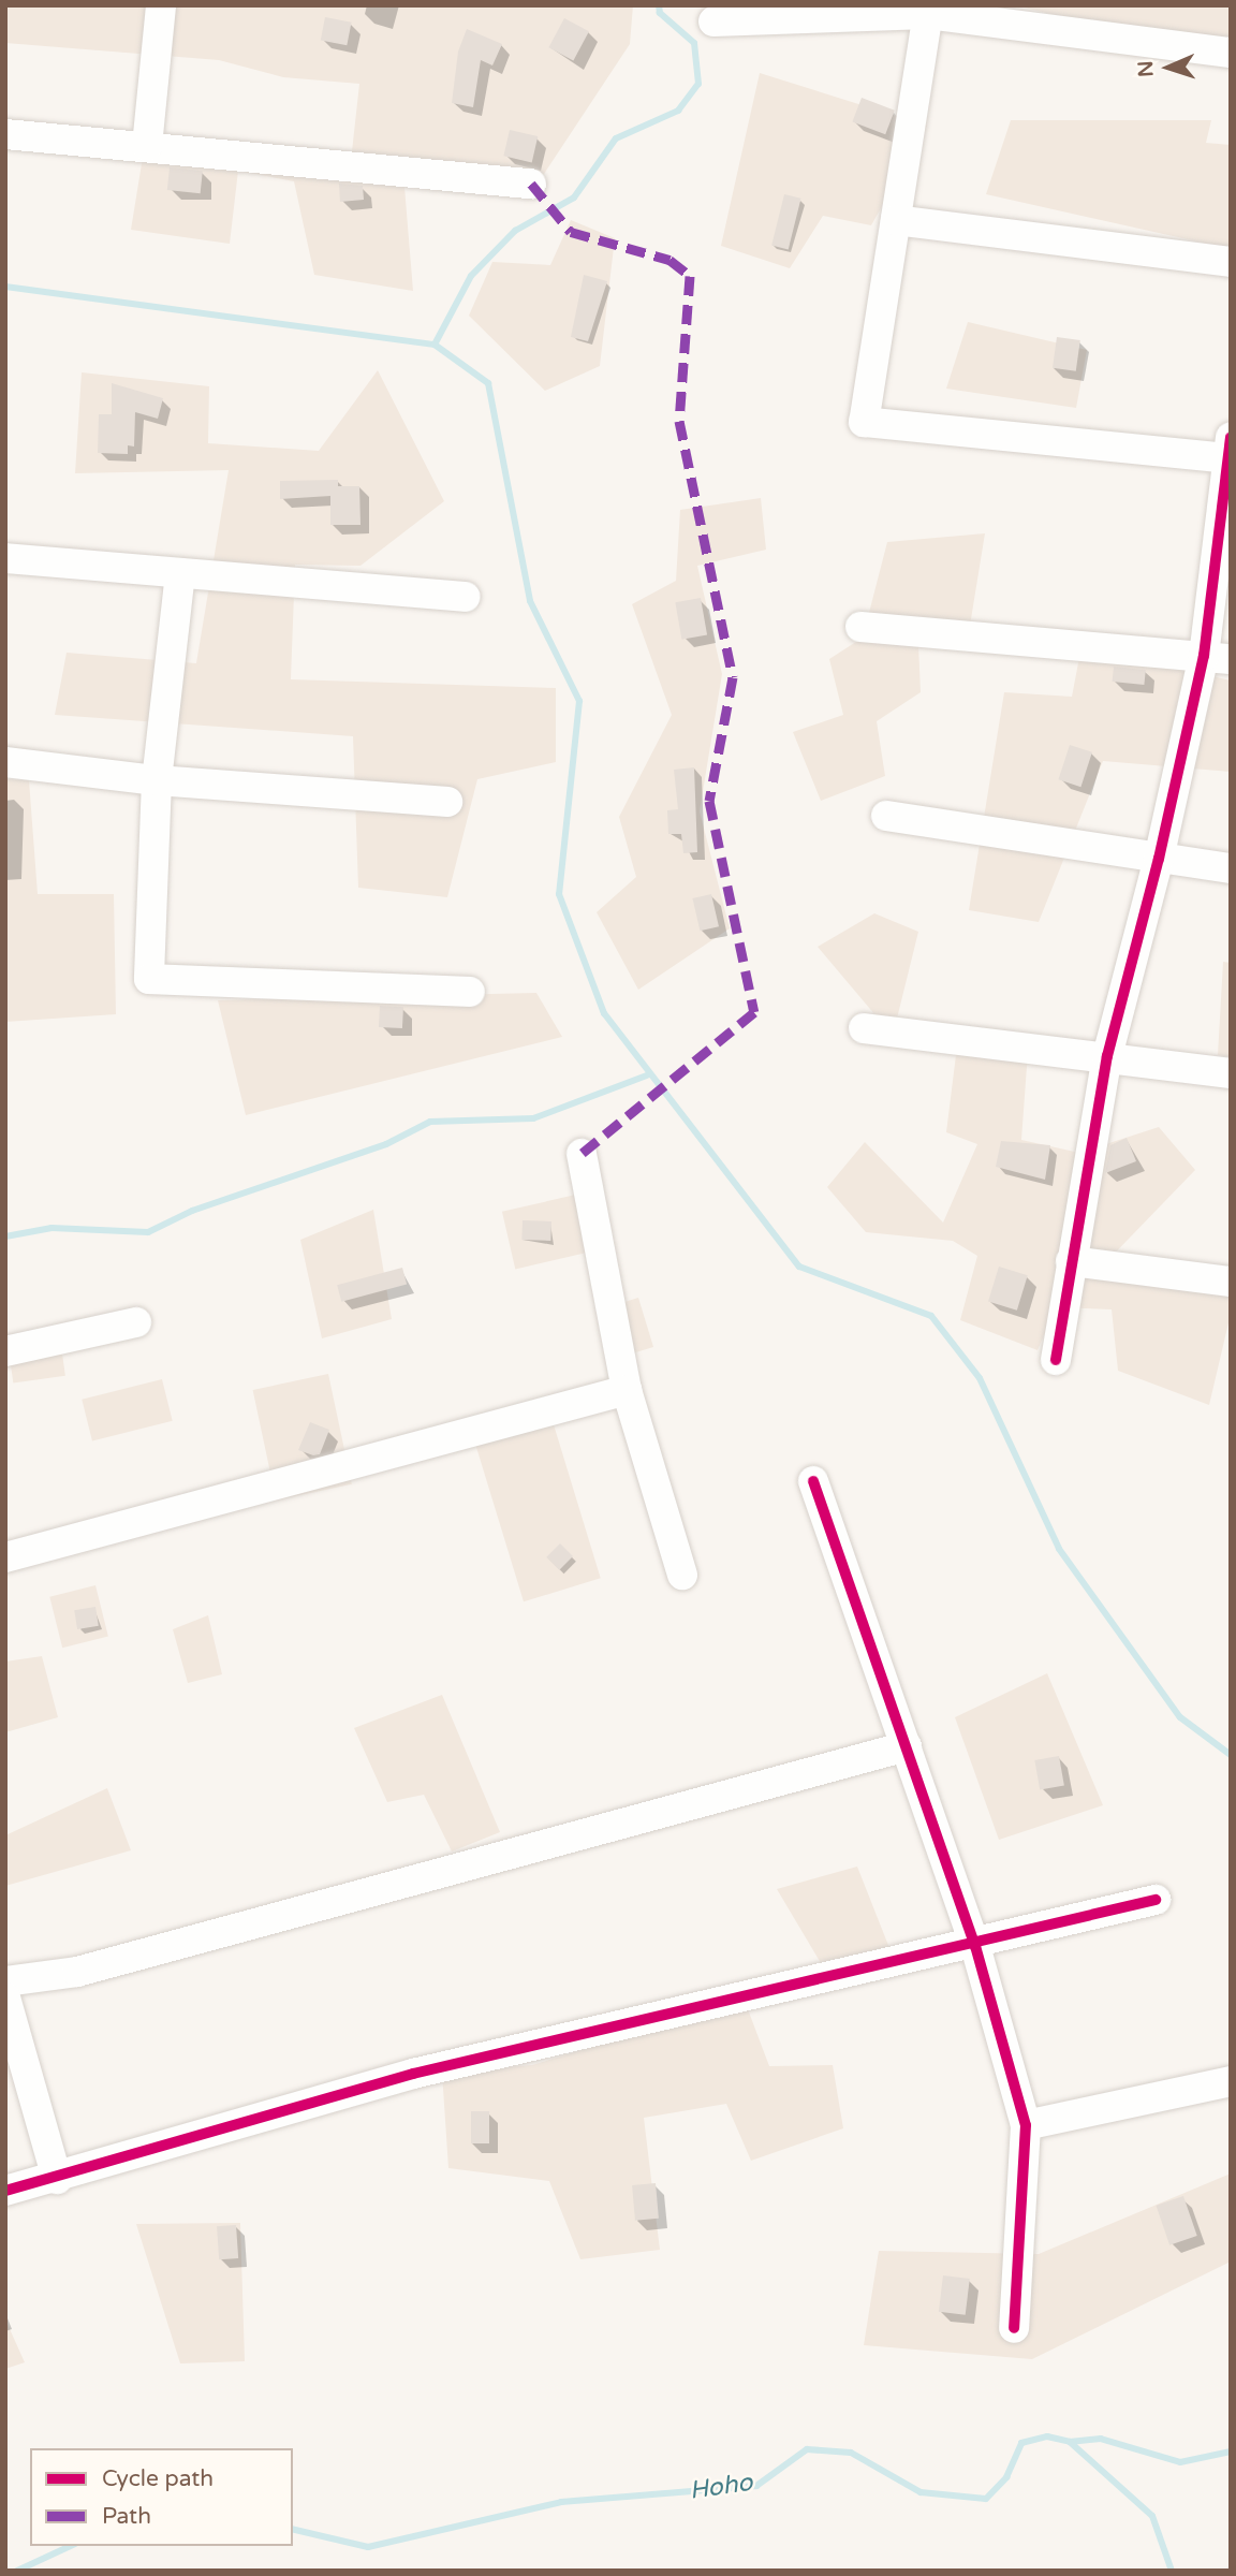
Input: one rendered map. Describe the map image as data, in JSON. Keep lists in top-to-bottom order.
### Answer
{
  "water": ["Hoho"],
  "legend": ["Cycle path", "Path"],
  "north": "left"
}
